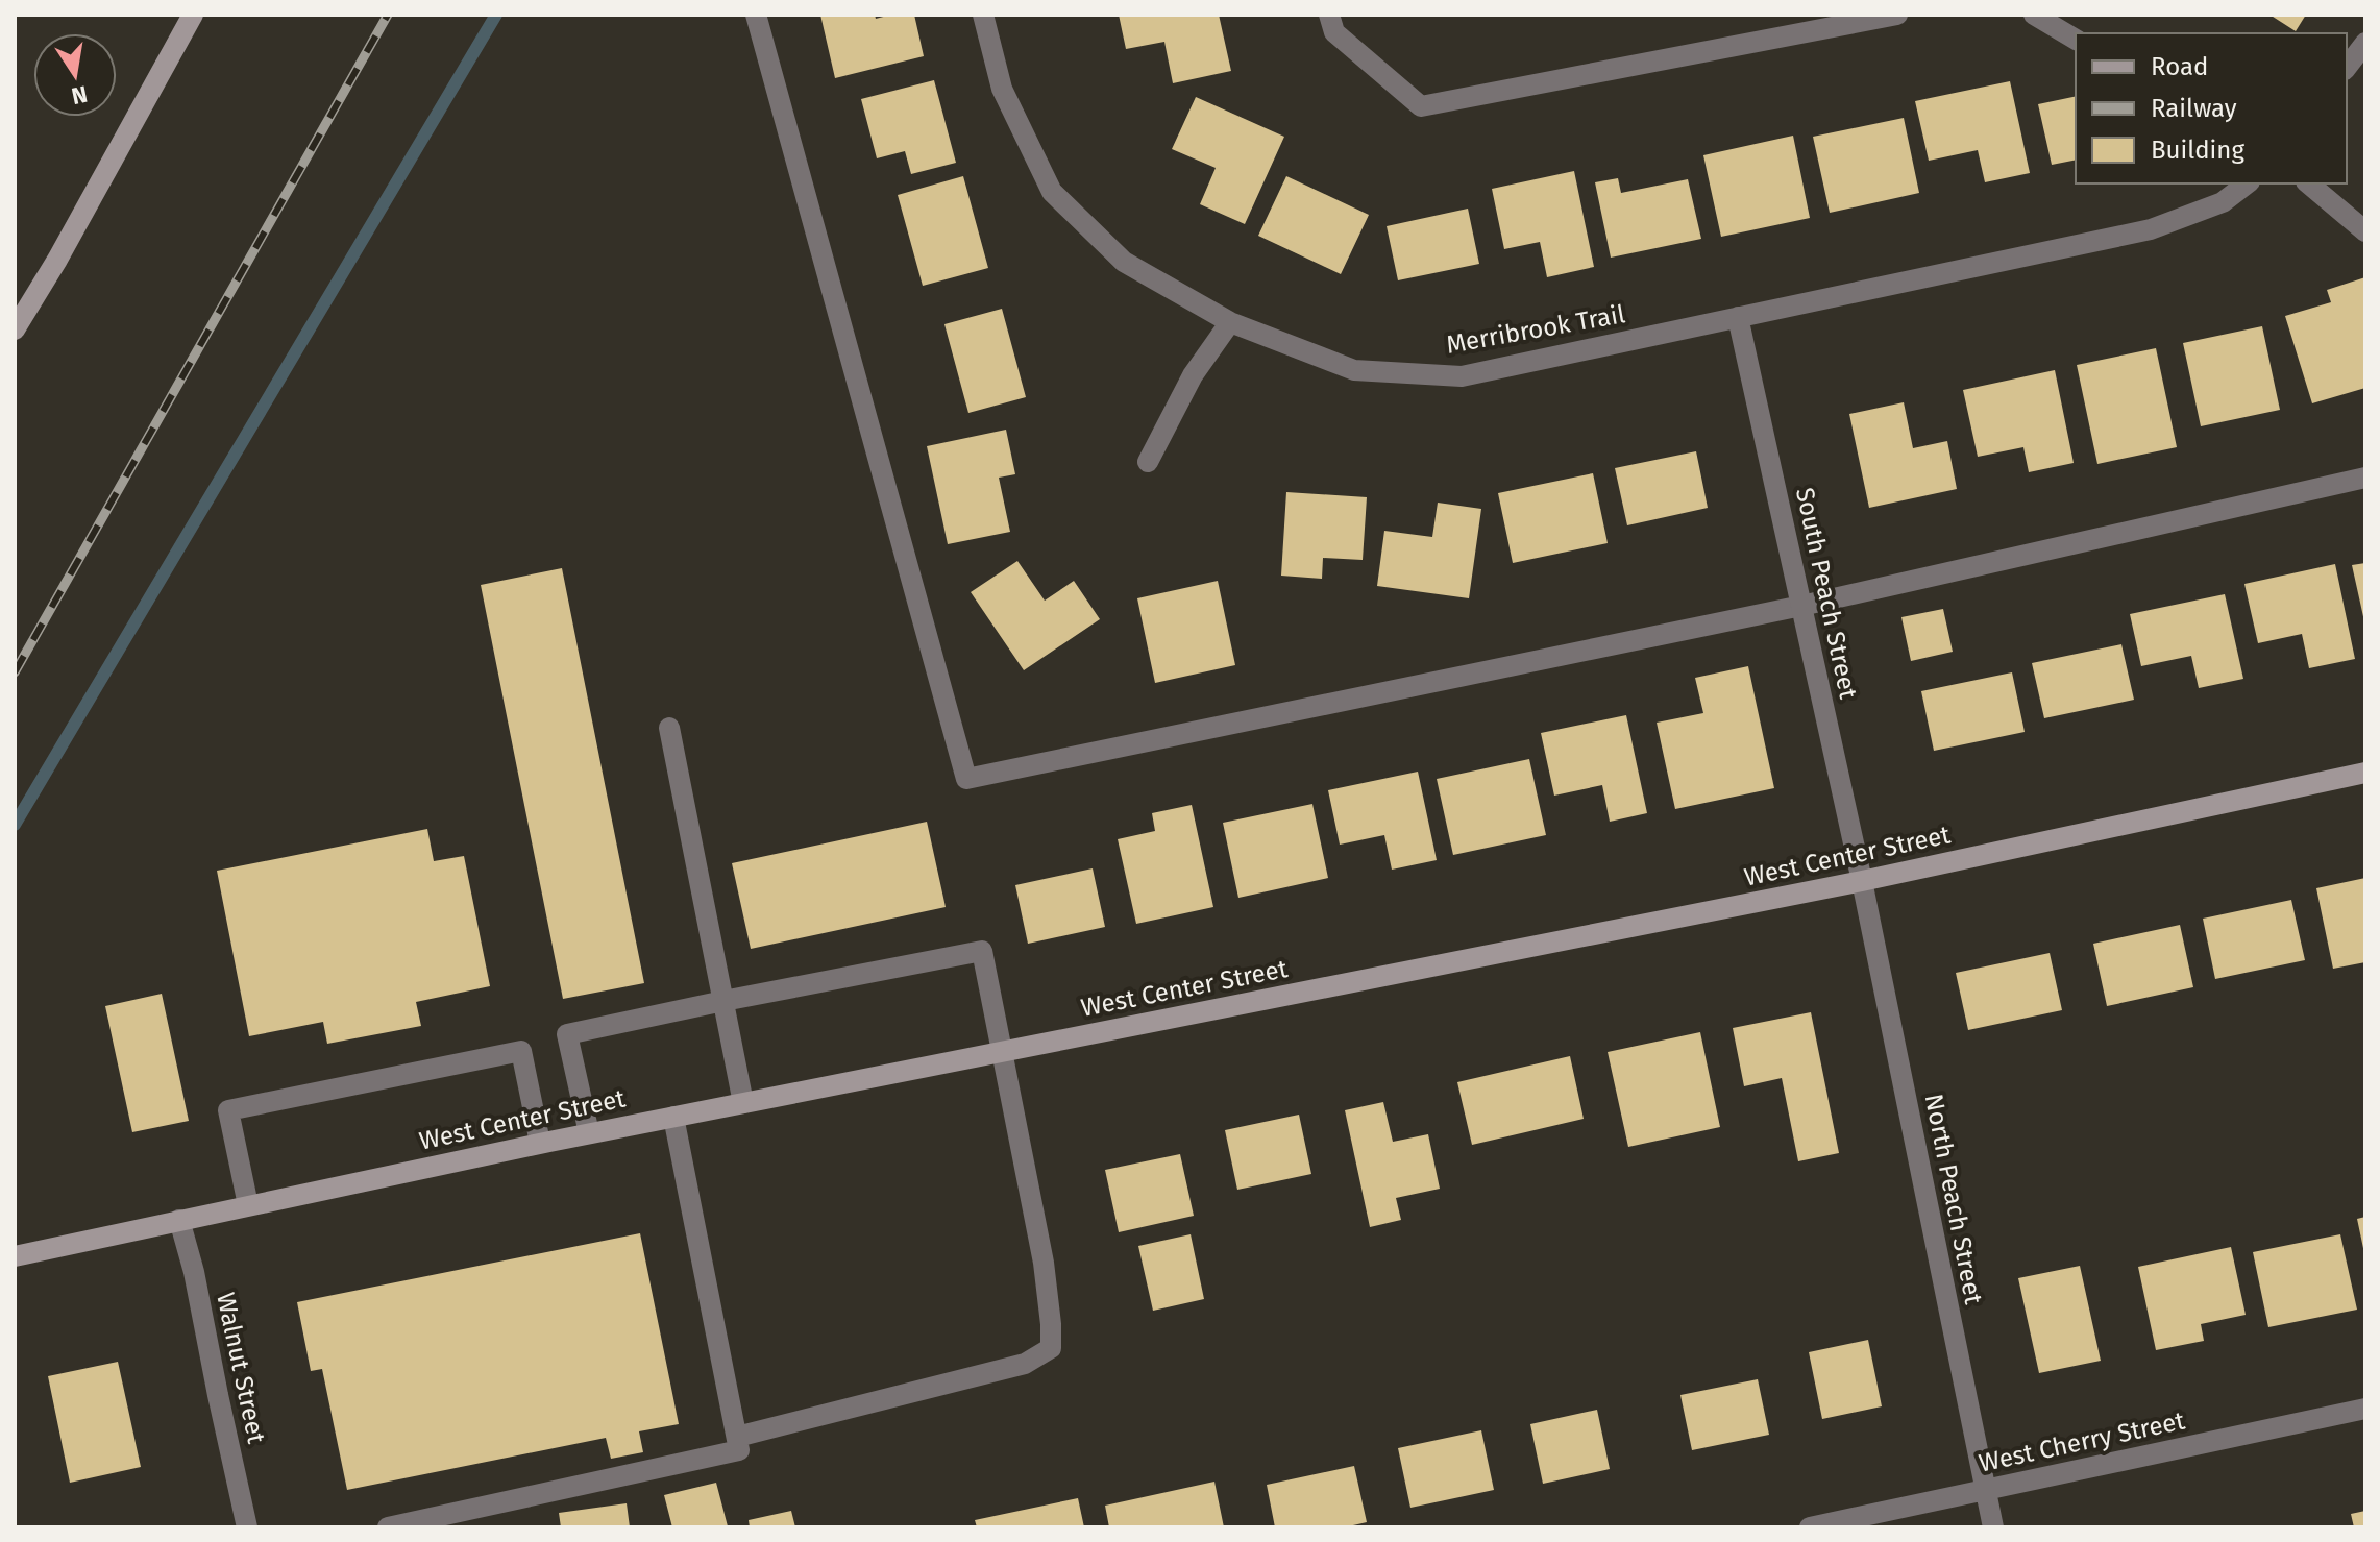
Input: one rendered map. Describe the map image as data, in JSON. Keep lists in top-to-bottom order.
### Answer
{
  "streets": {
    "street": [
      "Merribrook Trail",
      "South Peach Street",
      "West Center Street",
      "North Peach Street",
      "Walnut Street",
      "West Cherry Street"
    ]
  },
  "crossings": [
    ["Merribrook Trail", "South Peach Street"],
    ["South Peach Street", "West Center Street"],
    ["South Peach Street", "North Peach Street"],
    ["West Center Street", "North Peach Street"],
    ["West Center Street", "Walnut Street"],
    ["North Peach Street", "West Cherry Street"]
  ],
  "legend": ["Road", "Railway", "Building"],
  "north": "bottom"
}
